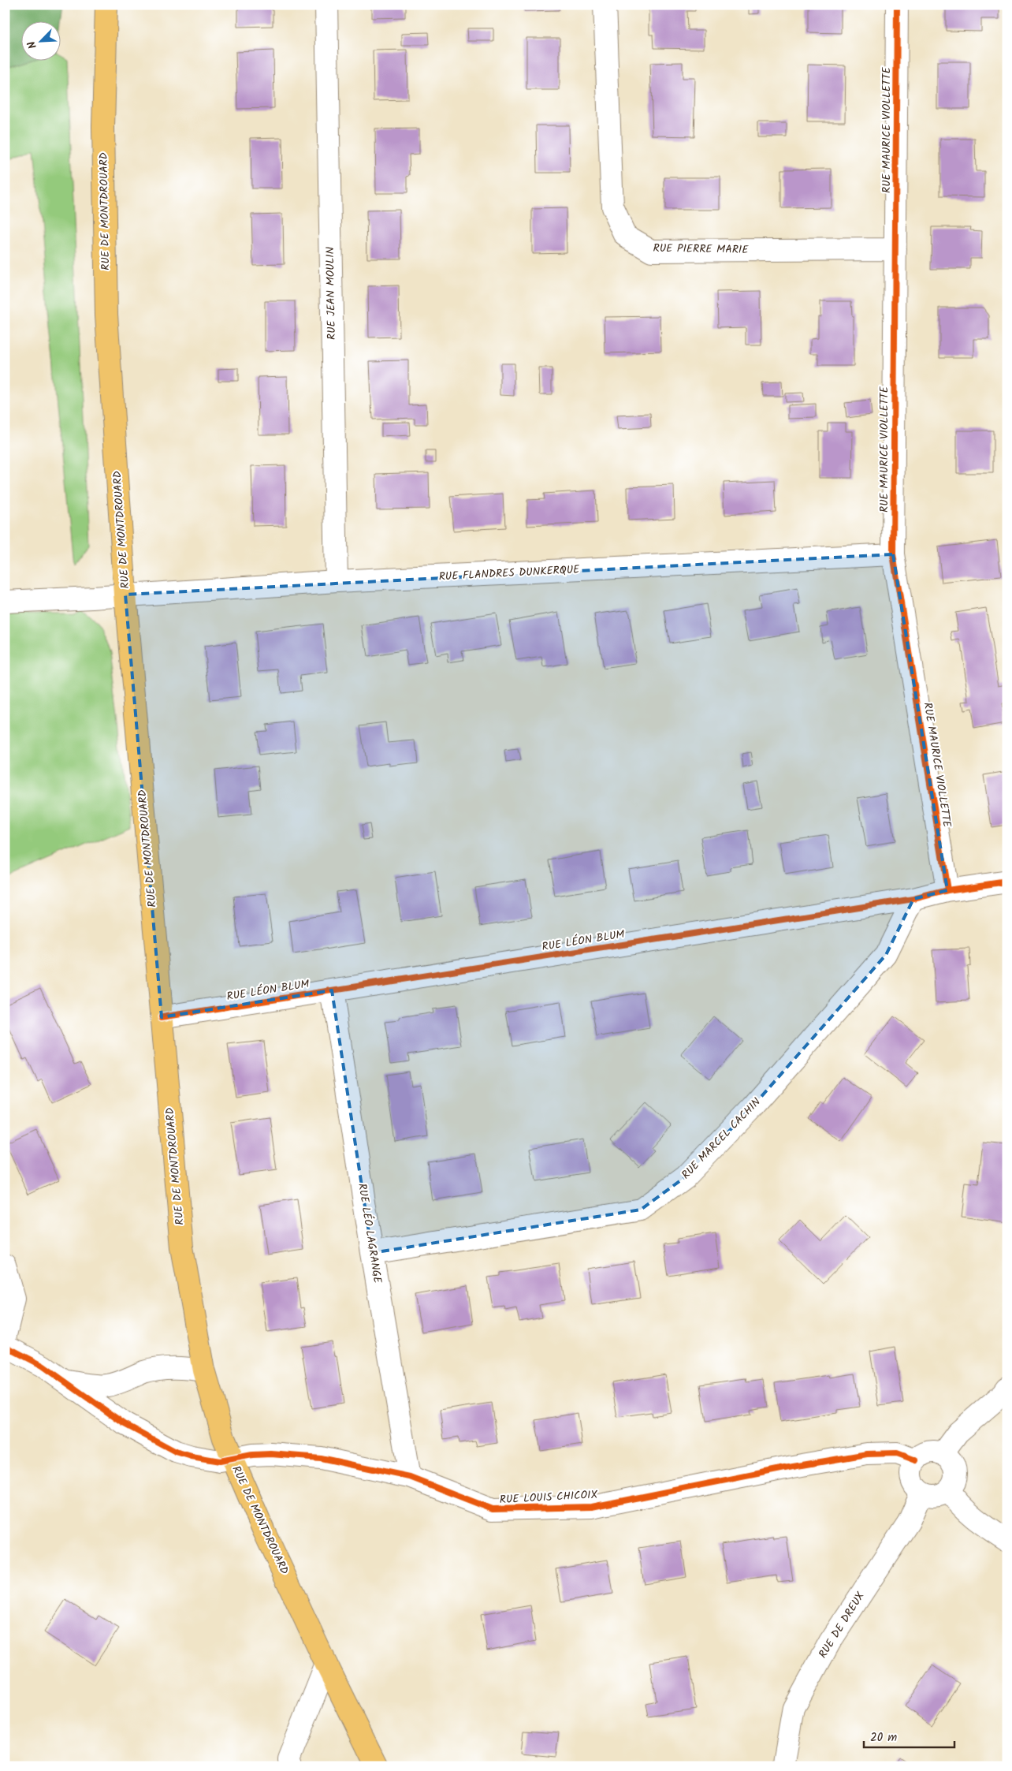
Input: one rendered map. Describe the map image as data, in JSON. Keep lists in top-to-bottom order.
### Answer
{
  "streets": {
    "main road": ["RUE DE MONTDROUARD"],
    "street": [
      "RUE MAURICE VIOLLETTE",
      "RUE PIERRE MARIE",
      "RUE JEAN MOULIN",
      "RUE FLANDRES DUNKERQUE",
      "RUE LÉON BLUM",
      "RUE MARCEL CACHIN",
      "RUE LÉO LAGRANGE",
      "RUE LOUIS CHICOIX",
      "RUE DE DREUX"
    ]
  },
  "crossings": [
    ["RUE MAURICE VIOLLETTE", "RUE PIERRE MARIE"],
    ["RUE MAURICE VIOLLETTE", "RUE FLANDRES DUNKERQUE"],
    ["RUE MAURICE VIOLLETTE", "RUE LÉON BLUM"],
    ["RUE DE MONTDROUARD", "RUE FLANDRES DUNKERQUE"],
    ["RUE DE MONTDROUARD", "RUE LÉON BLUM"],
    ["RUE DE MONTDROUARD", "RUE LOUIS CHICOIX"],
    ["RUE JEAN MOULIN", "RUE FLANDRES DUNKERQUE"],
    ["RUE LÉON BLUM", "RUE MARCEL CACHIN"],
    ["RUE LÉON BLUM", "RUE LÉO LAGRANGE"],
    ["RUE MARCEL CACHIN", "RUE LÉO LAGRANGE"],
    ["RUE LÉO LAGRANGE", "RUE LOUIS CHICOIX"],
    ["RUE LOUIS CHICOIX", "RUE DE DREUX"]
  ],
  "scale_bar": "20 m",
  "north": "bottom left"
}
